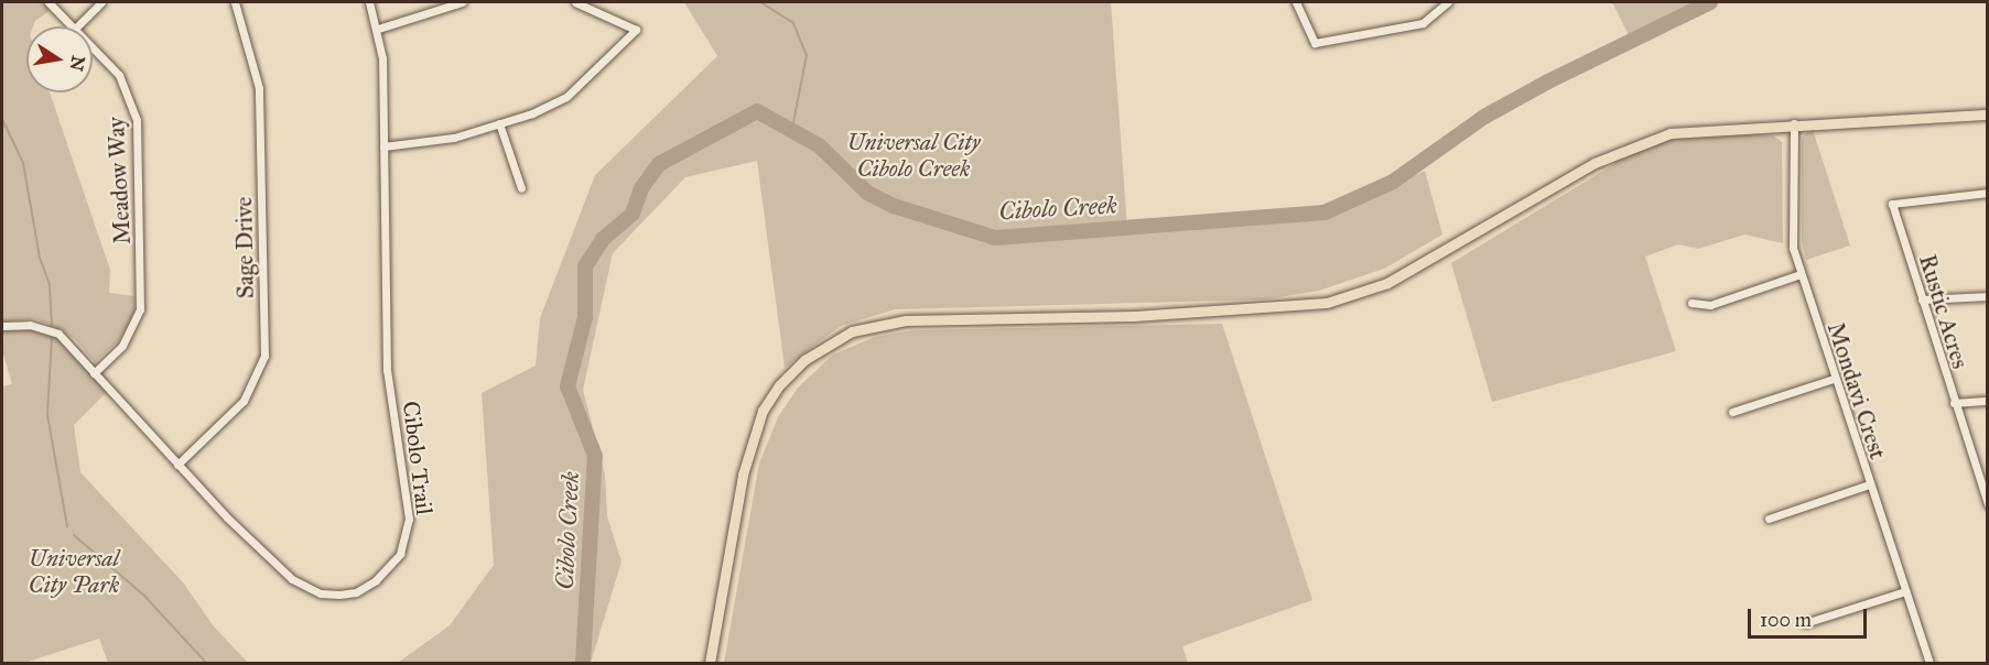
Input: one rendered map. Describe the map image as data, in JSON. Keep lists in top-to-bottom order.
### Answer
{
  "streets": {
    "street": [
      "Meadow Way",
      "Sage Drive",
      "Rustic Acres",
      "Mondavi Crest",
      "Cibolo Trail"
    ]
  },
  "crossings": [
    ["Meadow Way", "Cibolo Trail"],
    ["Sage Drive", "Cibolo Trail"]
  ],
  "water": ["Cibolo Creek"],
  "parks": ["Universal City Cibolo Creek", "Universal City Park"],
  "scale_bar": "100 m",
  "north": "right"
}
